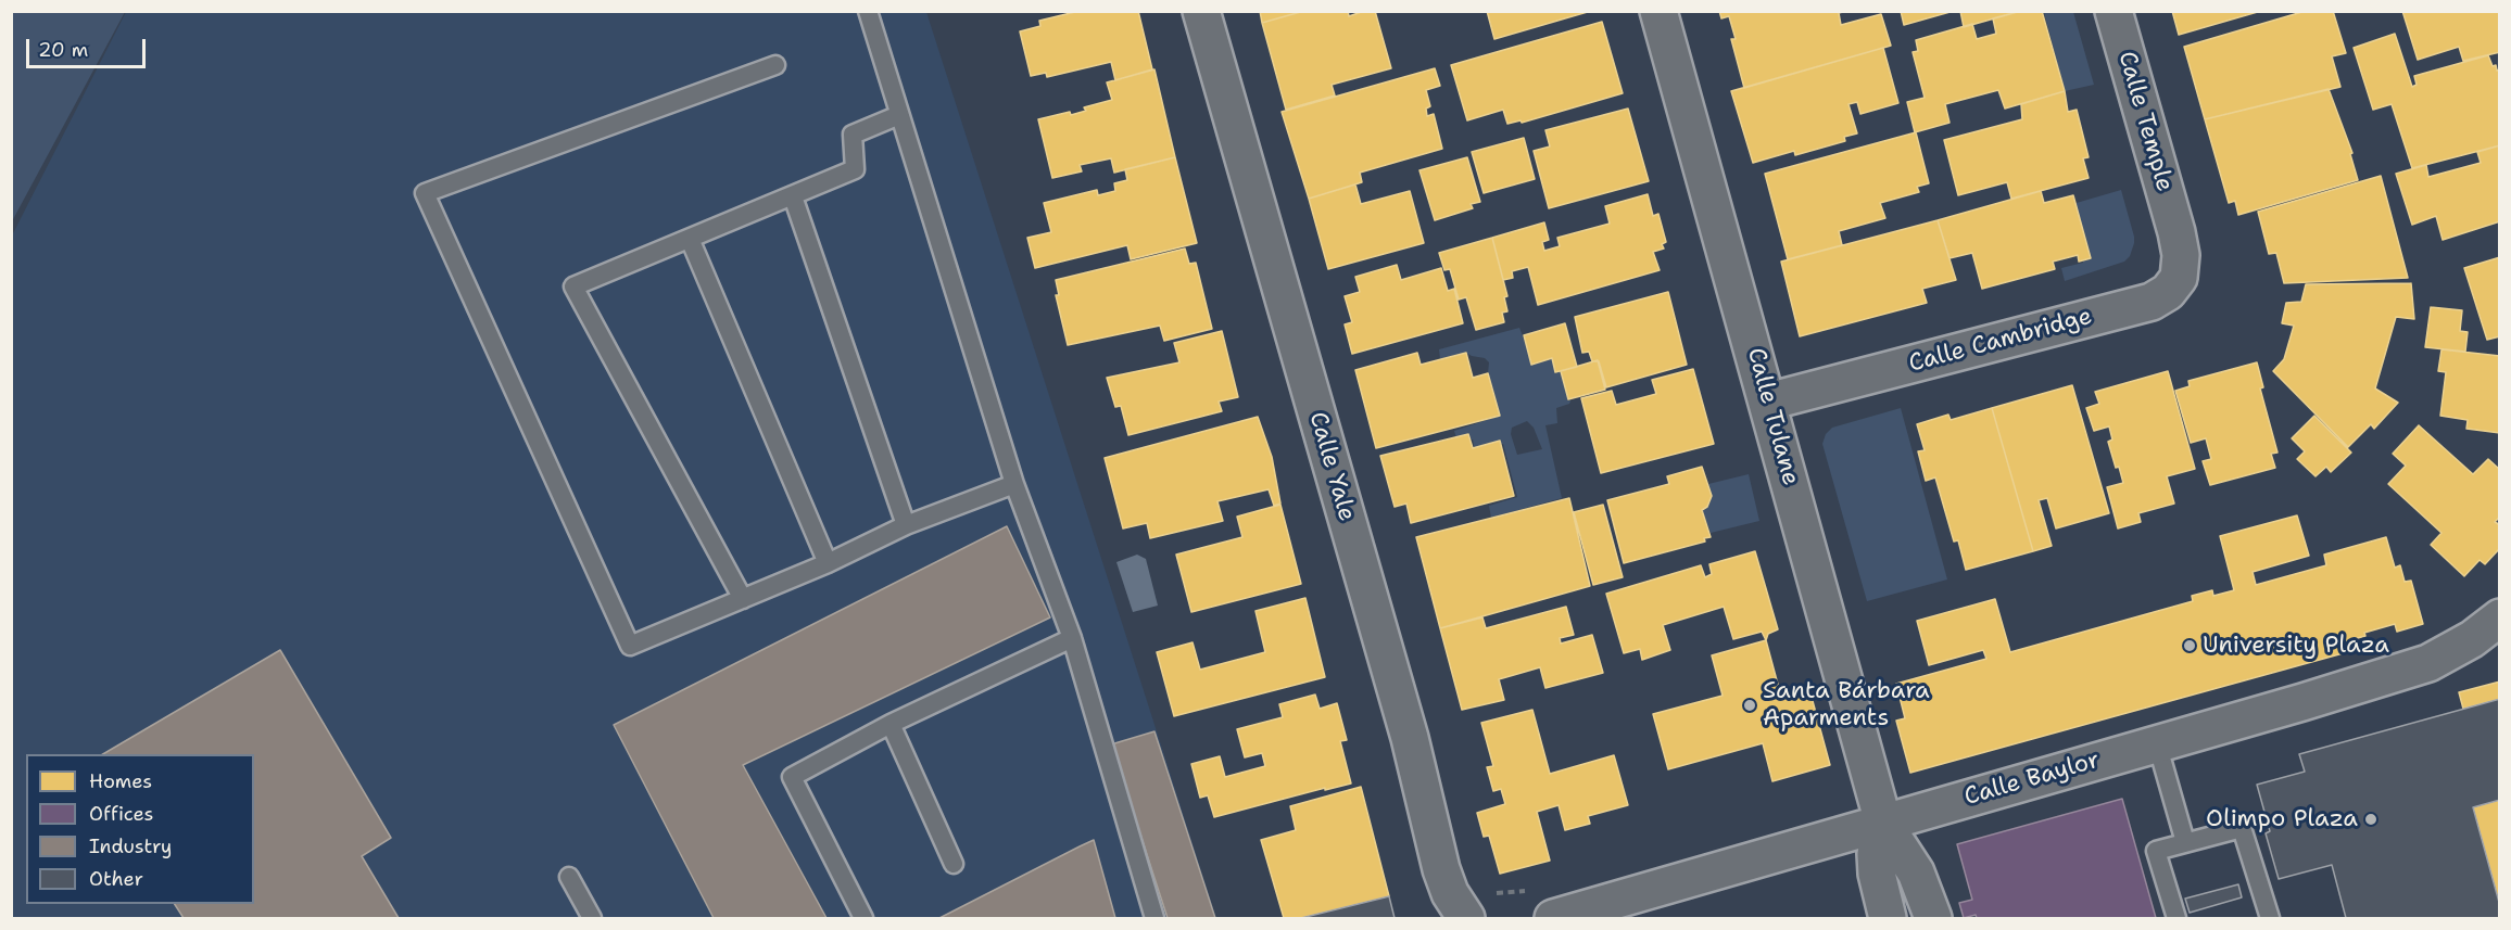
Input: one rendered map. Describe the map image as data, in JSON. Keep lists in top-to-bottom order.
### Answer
{
  "streets": {
    "street": [
      "Calle Temple",
      "Calle Cambridge",
      "Calle Tulane",
      "Calle Yale",
      "Calle Baylor"
    ]
  },
  "crossings": [
    ["Calle Temple", "Calle Cambridge"],
    ["Calle Cambridge", "Calle Tulane"],
    ["Calle Tulane", "Calle Baylor"]
  ],
  "places": ["University Plaza", "Santa Bárbara Aparments", "Olimpo Plaza"],
  "legend": [
    "Homes",
    "Offices",
    "Industry",
    "Other"
  ],
  "scale_bar": "20 m"
}
